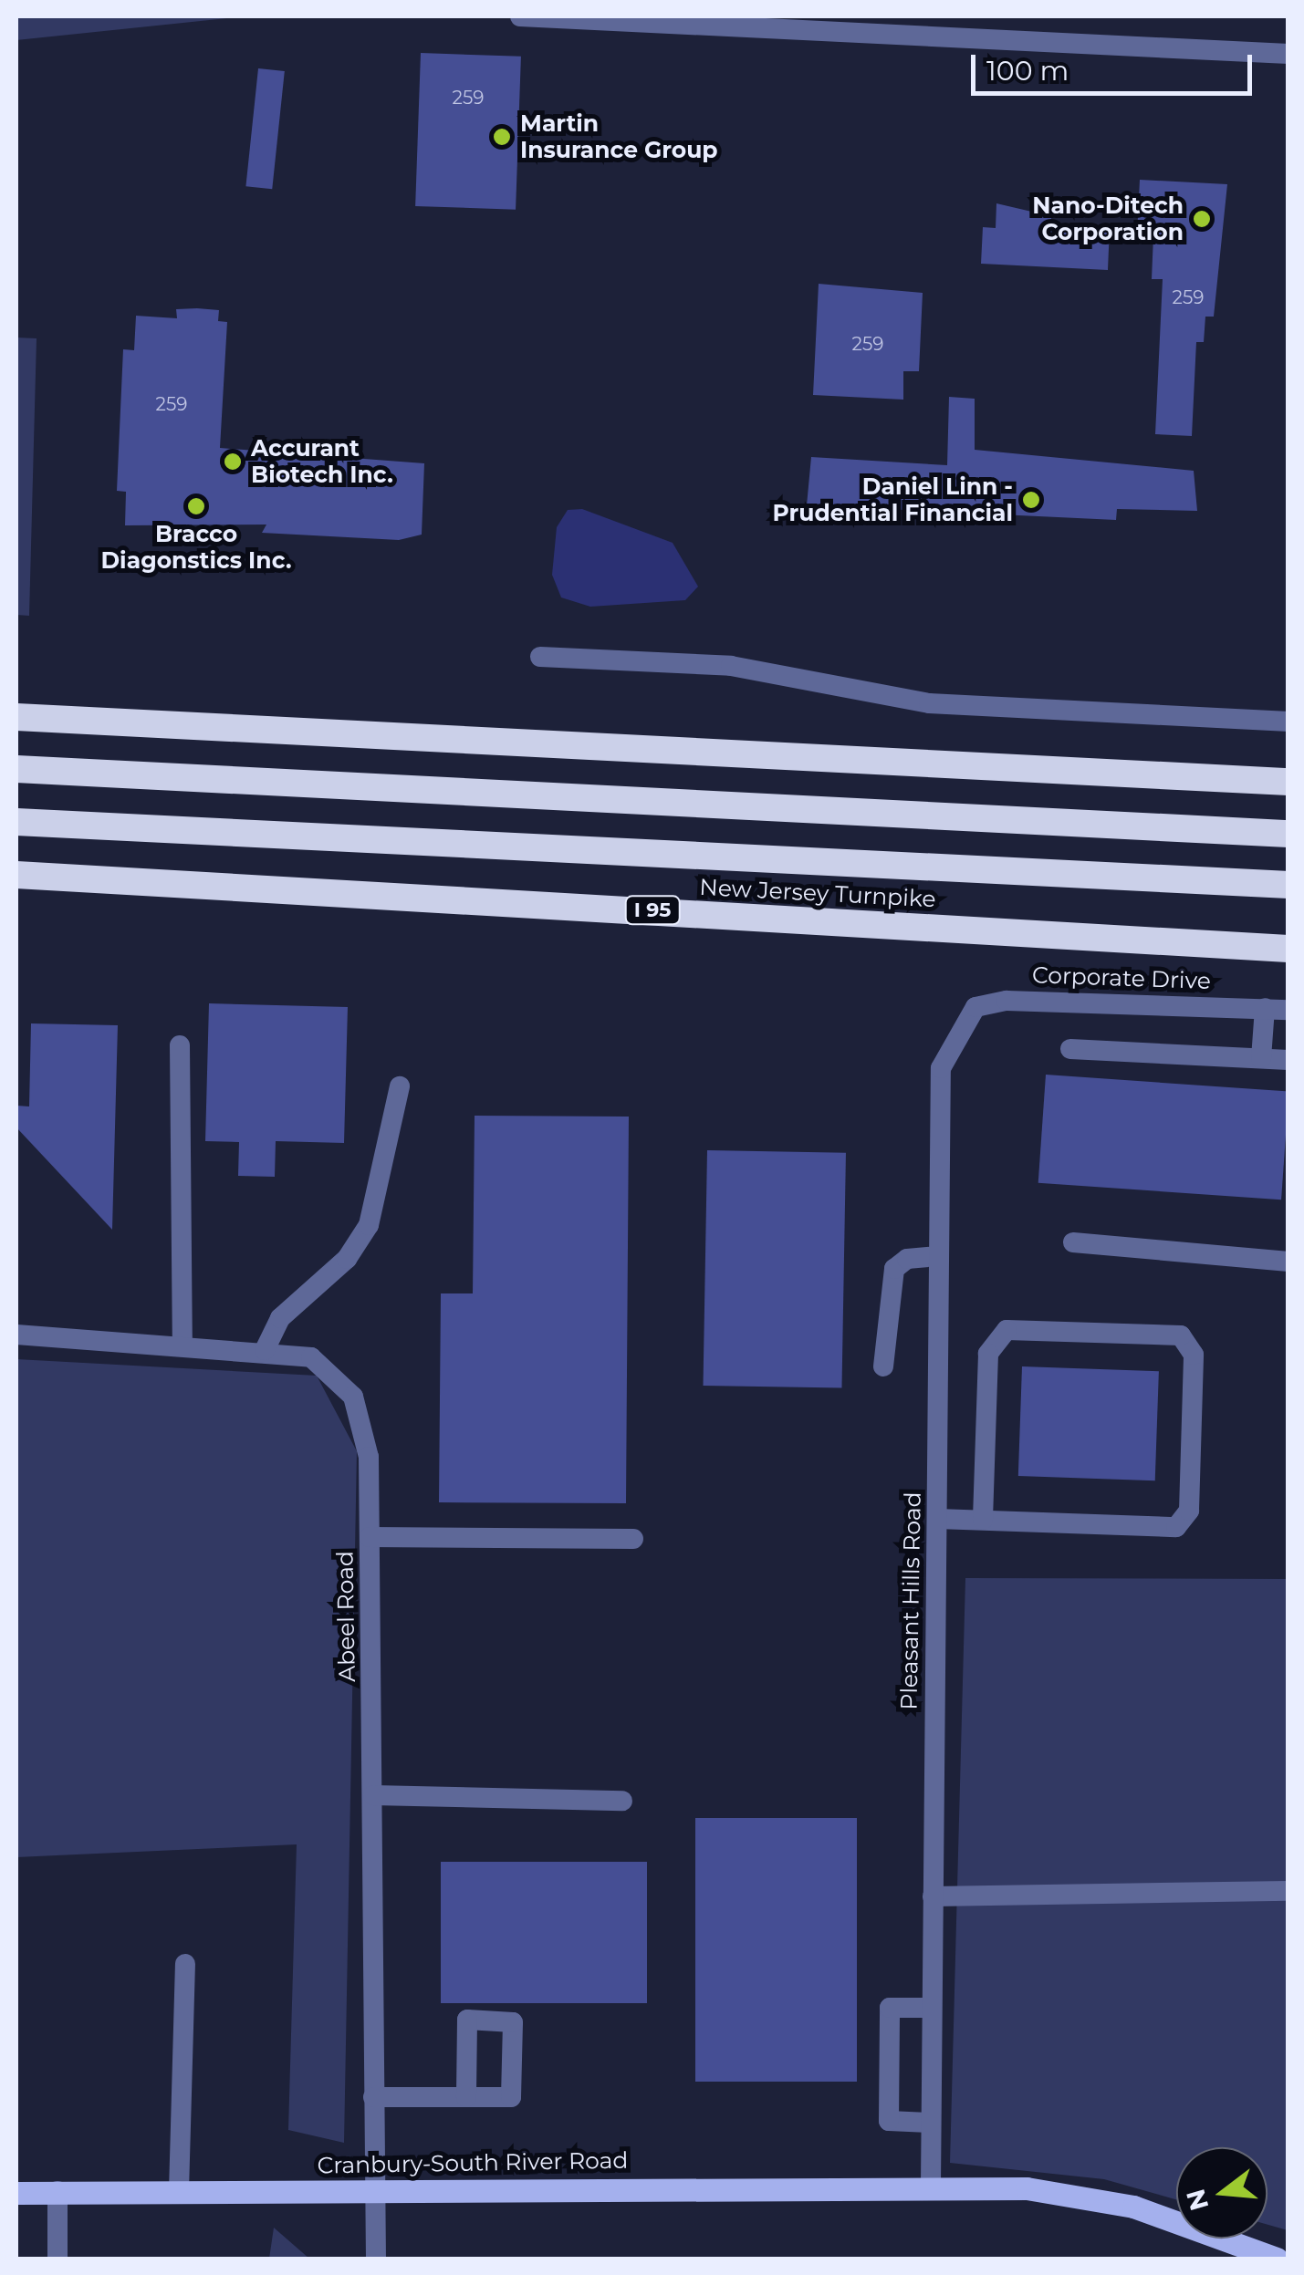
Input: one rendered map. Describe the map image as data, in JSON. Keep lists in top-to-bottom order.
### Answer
{
  "streets": {
    "highway": ["New Jersey Turnpike", "I 95"],
    "main road": ["Cranbury-South River Road"],
    "street": ["Corporate Drive", "Pleasant Hills Road", "Abeel Road"]
  },
  "crossings": [
    ["Corporate Drive", "Pleasant Hills Road"],
    ["Pleasant Hills Road", "Cranbury-South River Road"],
    ["Abeel Road", "Cranbury-South River Road"]
  ],
  "places": [
    "Martin Insurance Group",
    "Nano-Ditech Corporation",
    "Accurant Biotech Inc.",
    "Daniel Linn - Prudential Financial",
    "Bracco Diagonstics Inc."
  ],
  "house_numbers": [
    "259",
    "259",
    "259",
    "259"
  ],
  "scale_bar": "100 m",
  "north": "left"
}
